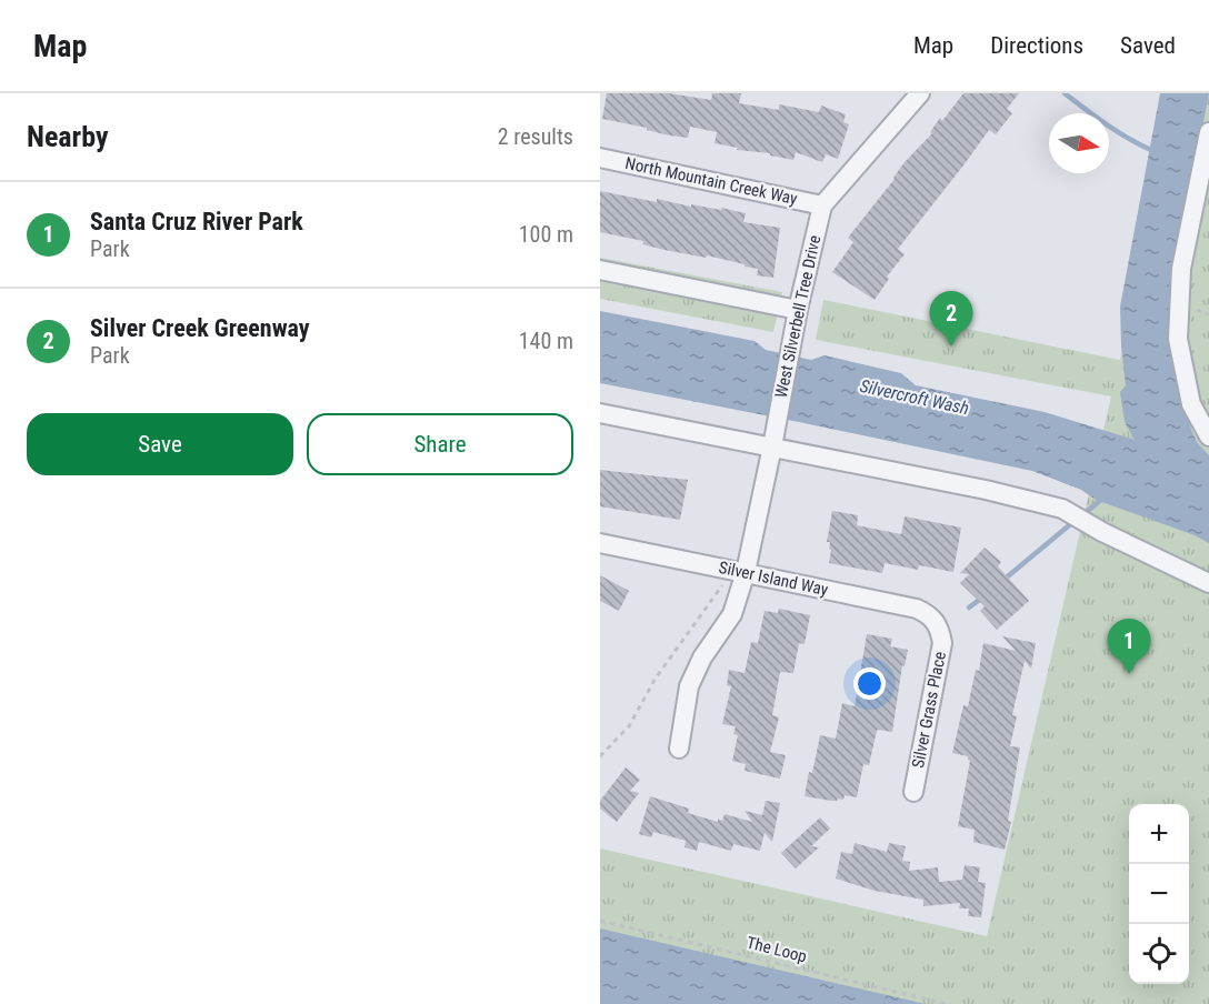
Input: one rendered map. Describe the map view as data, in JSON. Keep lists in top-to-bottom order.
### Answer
{
  "streets": {
    "street": [
      "North Mountain Creek Way",
      "West Silverbell Tree Drive",
      "Silver Island Way",
      "Silver Grass Place"
    ],
    "path": ["The Loop"]
  },
  "crossings": [
    ["North Mountain Creek Way", "West Silverbell Tree Drive"],
    ["West Silverbell Tree Drive", "Silver Island Way"],
    ["Silver Island Way", "Silver Grass Place"]
  ],
  "water": ["Silvercroft Wash"],
  "north": "right",
  "page": {
    "header": "Map",
    "nav": ["Map", "Directions", "Saved"],
    "heading": ["Nearby", "2 results"],
    "list": [
      {
        "mark": "1",
        "name": "Santa Cruz River Park",
        "note": "Park",
        "value": "100 m"
      },
      {
        "mark": "2",
        "name": "Silver Creek Greenway",
        "note": "Park",
        "value": "140 m"
      }
    ],
    "pins": ["2", "1"],
    "buttons": ["Save", "Share"],
    "map_buttons": ["+", "−"]
  }
}
